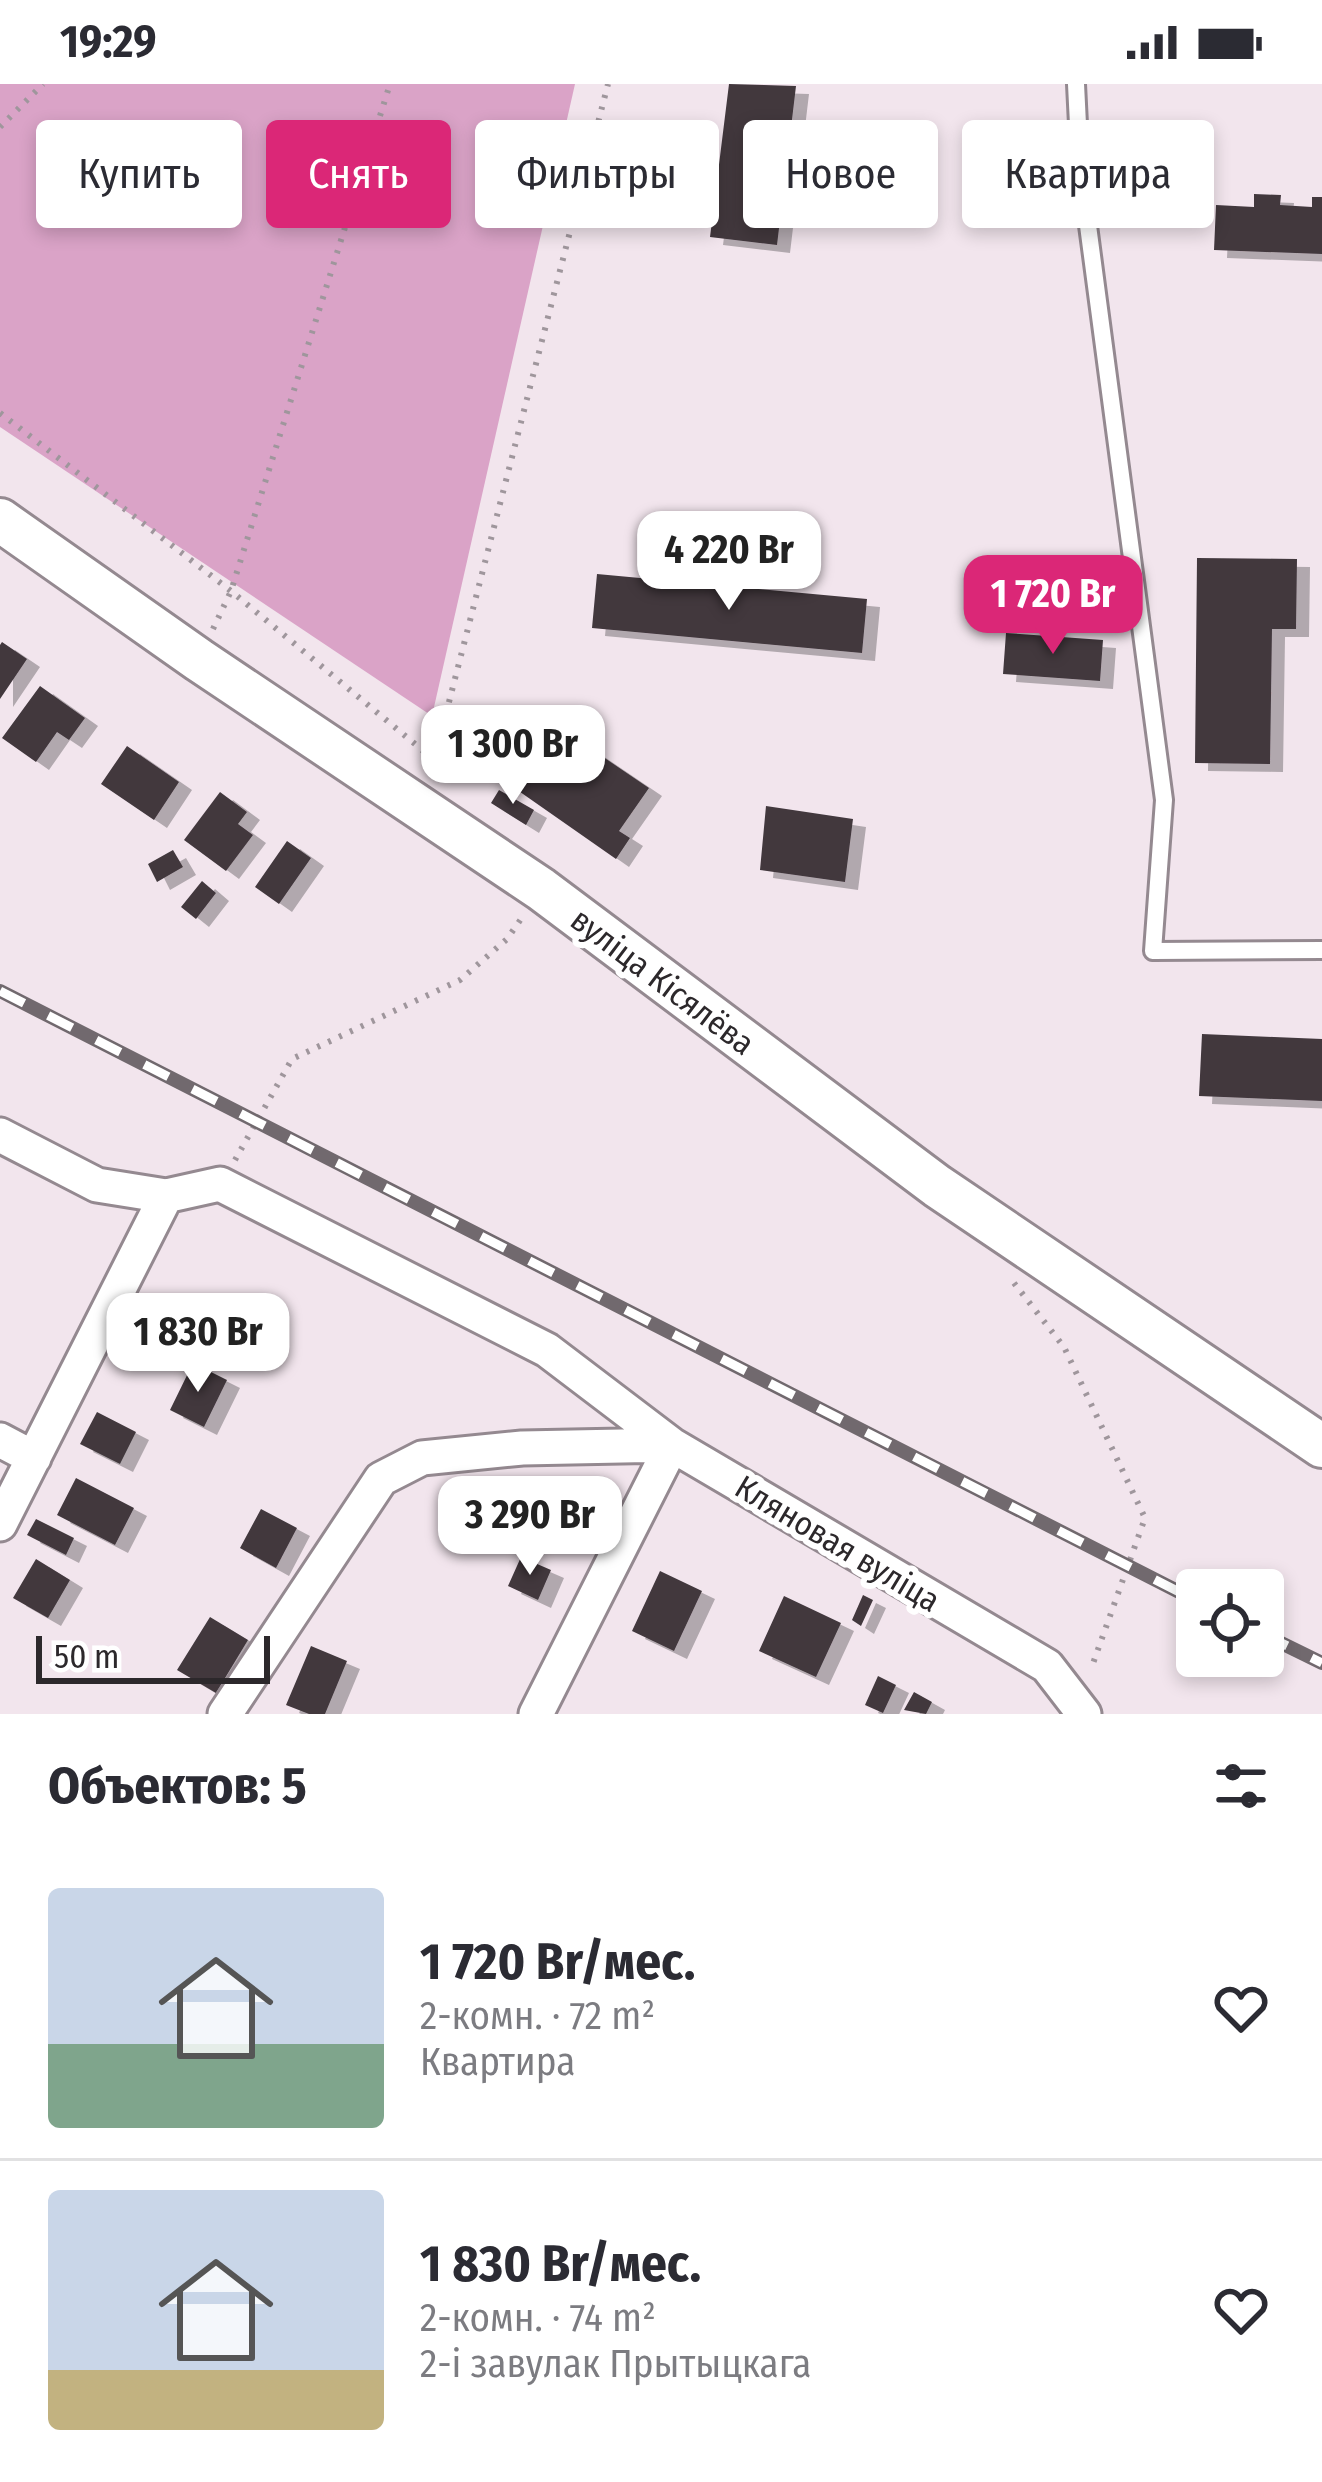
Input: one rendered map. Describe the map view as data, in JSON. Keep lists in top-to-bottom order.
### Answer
{
  "streets": {
    "street": ["вуліца Кісялёва", "Кляновая вуліца"]
  },
  "scale_bar": "50 m",
  "page": {
    "status": "19:29",
    "chip": [
      "Купить",
      "Снять",
      "Фильтры",
      "Новое",
      "Квартира"
    ],
    "price": [
      "4 220 Br",
      "1 720 Br",
      "1 300 Br",
      "1 830 Br",
      "3 290 Br"
    ],
    "scale": "50 m",
    "heading": "Объектов: 5",
    "list": [
      {
        "name": "1 720 Br/мес.",
        "note": "2-комн. · 72 m² · Квартира"
      },
      {
        "name": "1 830 Br/мес.",
        "note": "2-комн. · 74 m² · 2-і завулак Прытыцкага"
      }
    ]
  }
}
